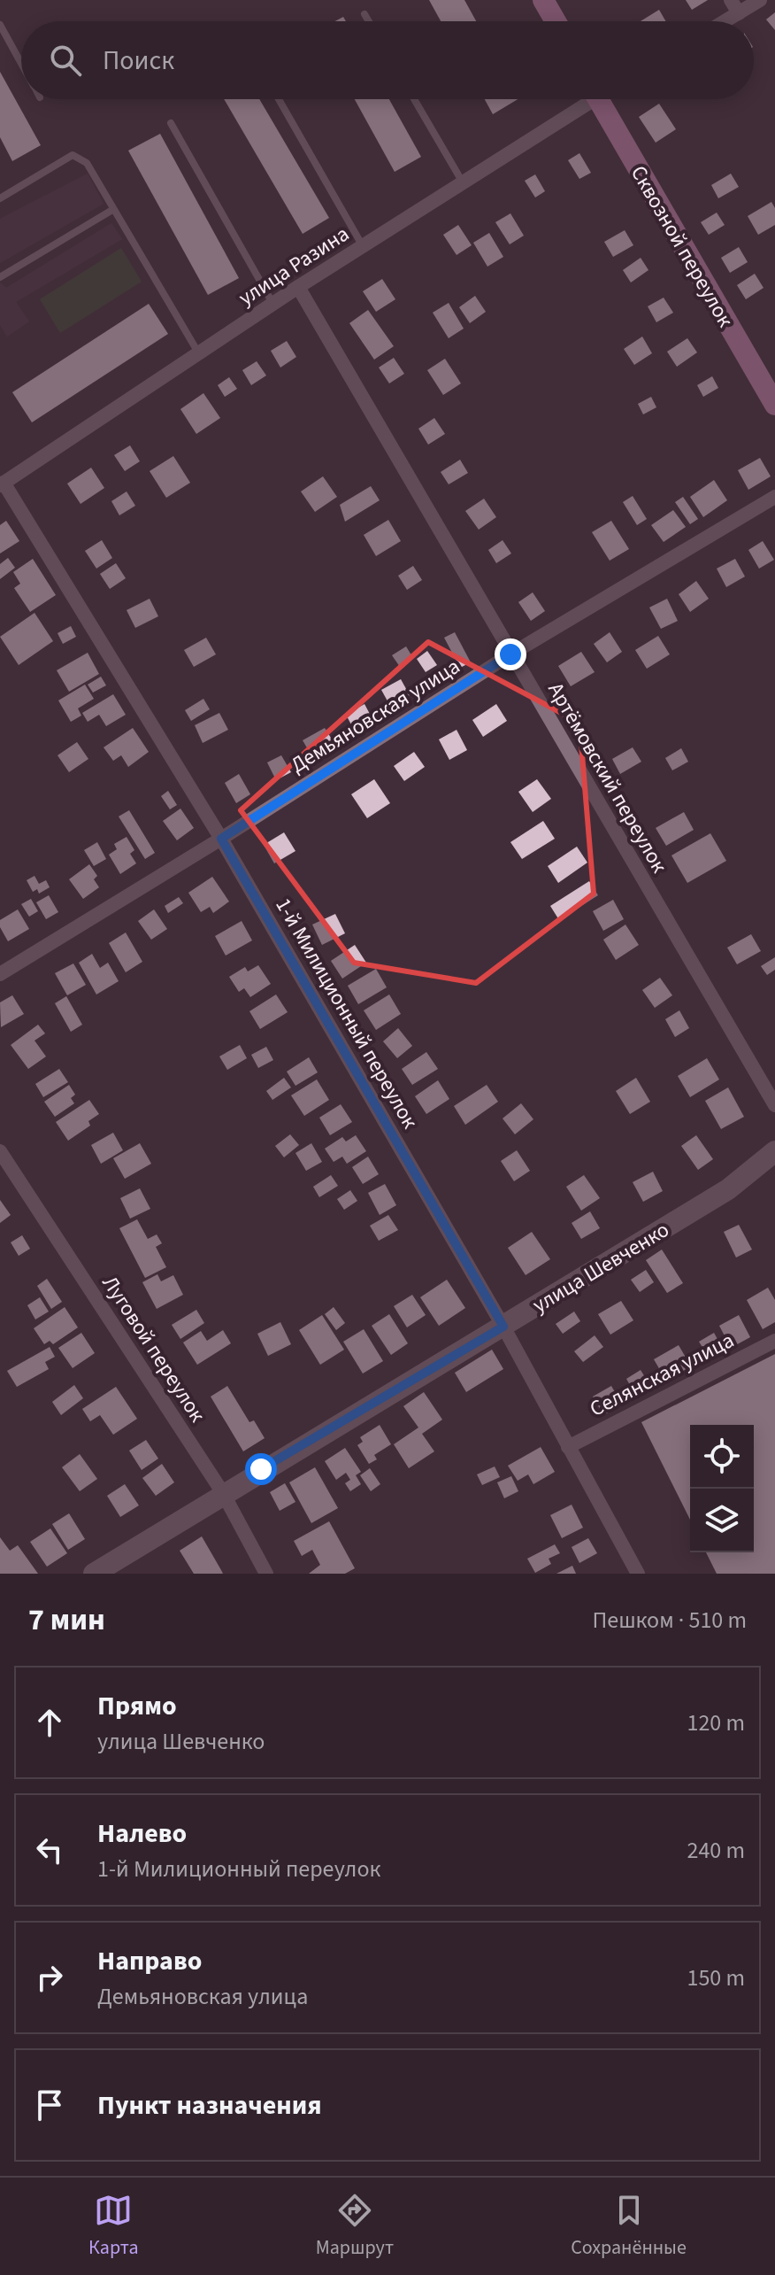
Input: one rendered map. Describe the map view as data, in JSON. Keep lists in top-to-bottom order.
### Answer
{
  "streets": {
    "main road": ["Сквозной переулок"],
    "street": [
      "улица Разина",
      "Демьяновская улица",
      "Артёмовский переулок",
      "1-й Милиционный переулок",
      "улица Шевченко",
      "Луговой переулок",
      "Селянская улица"
    ]
  },
  "crossings": [
    ["улица Разина", "Артёмовский переулок"],
    ["улица Разина", "1-й Милиционный переулок"],
    ["Демьяновская улица", "Артёмовский переулок"],
    ["Демьяновская улица", "1-й Милиционный переулок"],
    ["1-й Милиционный переулок", "улица Шевченко"],
    ["1-й Милиционный переулок", "Селянская улица"],
    ["улица Шевченко", "Луговой переулок"]
  ],
  "page": {
    "search": "Поиск",
    "heading": ["7 мин", "Пешком · 510 m"],
    "list": [
      ["Прямо", "улица Шевченко", "120 m"],
      ["Налево", "1-й Милиционный переулок", "240 m"],
      ["Направо", "Демьяновская улица", "150 m"],
      "Пункт назначения"
    ],
    "nav": ["Карта", "Маршрут", "Сохранённые"]
  }
}
